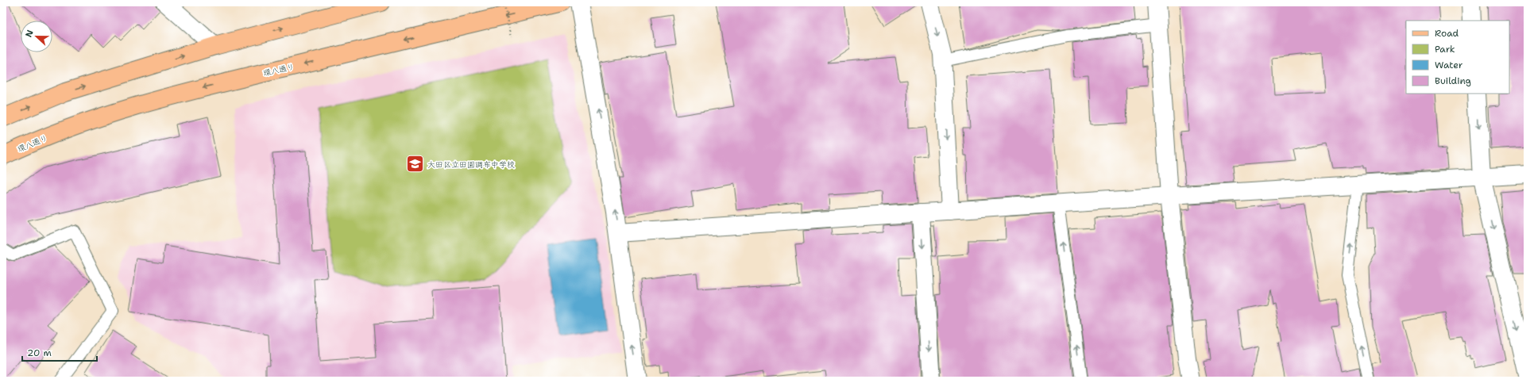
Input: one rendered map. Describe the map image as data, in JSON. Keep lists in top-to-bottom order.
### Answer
{
  "streets": {
    "main road": ["環八通り"]
  },
  "places": {
    "school or university": ["大田区立田園調布中学校"]
  },
  "legend": [
    "Road",
    "Park",
    "Water",
    "Building"
  ],
  "scale_bar": "20 m",
  "north": "left"
}
